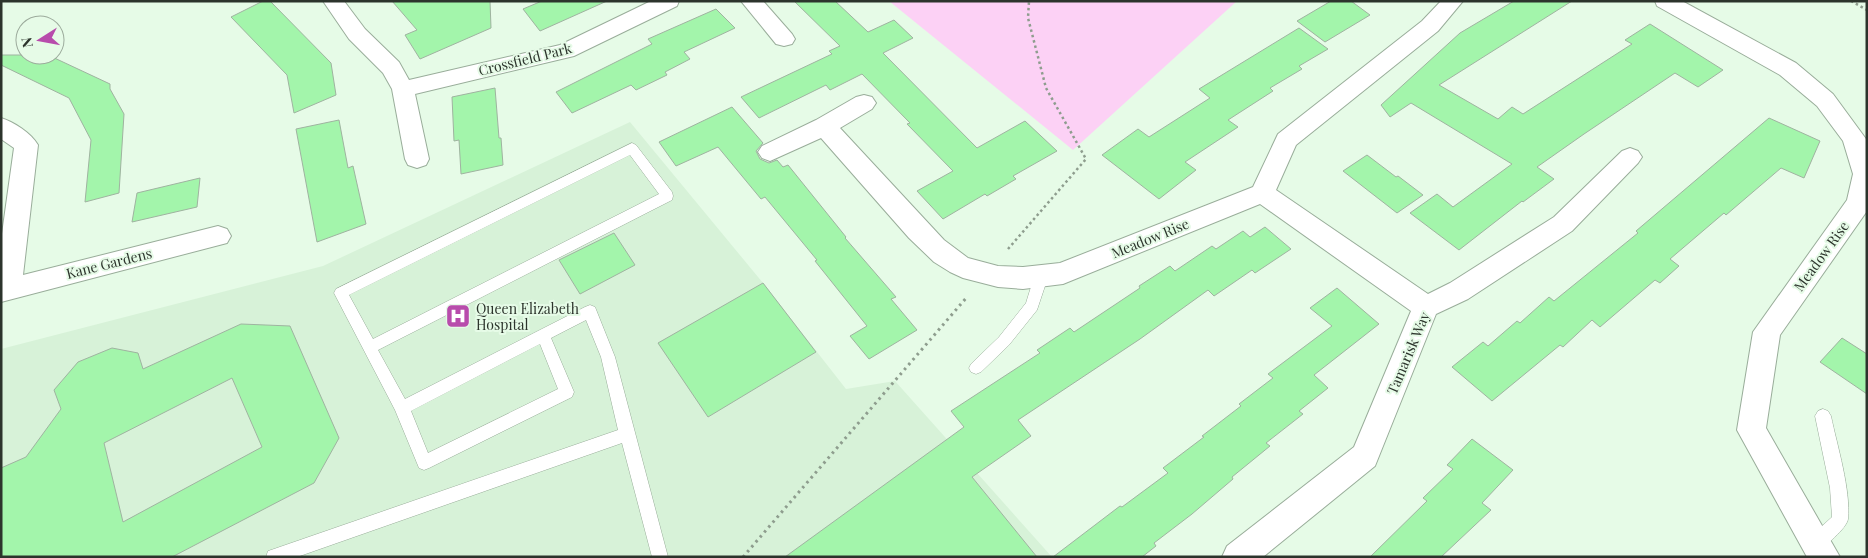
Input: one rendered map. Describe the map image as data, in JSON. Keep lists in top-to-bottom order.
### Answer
{
  "streets": {
    "street": [
      "Crossfield Park",
      "Meadow Rise",
      "Kane Gardens",
      "Tamarisk Way"
    ]
  },
  "places": {
    "hospital": ["Queen Elizabeth Hospital"]
  },
  "north": "left"
}
